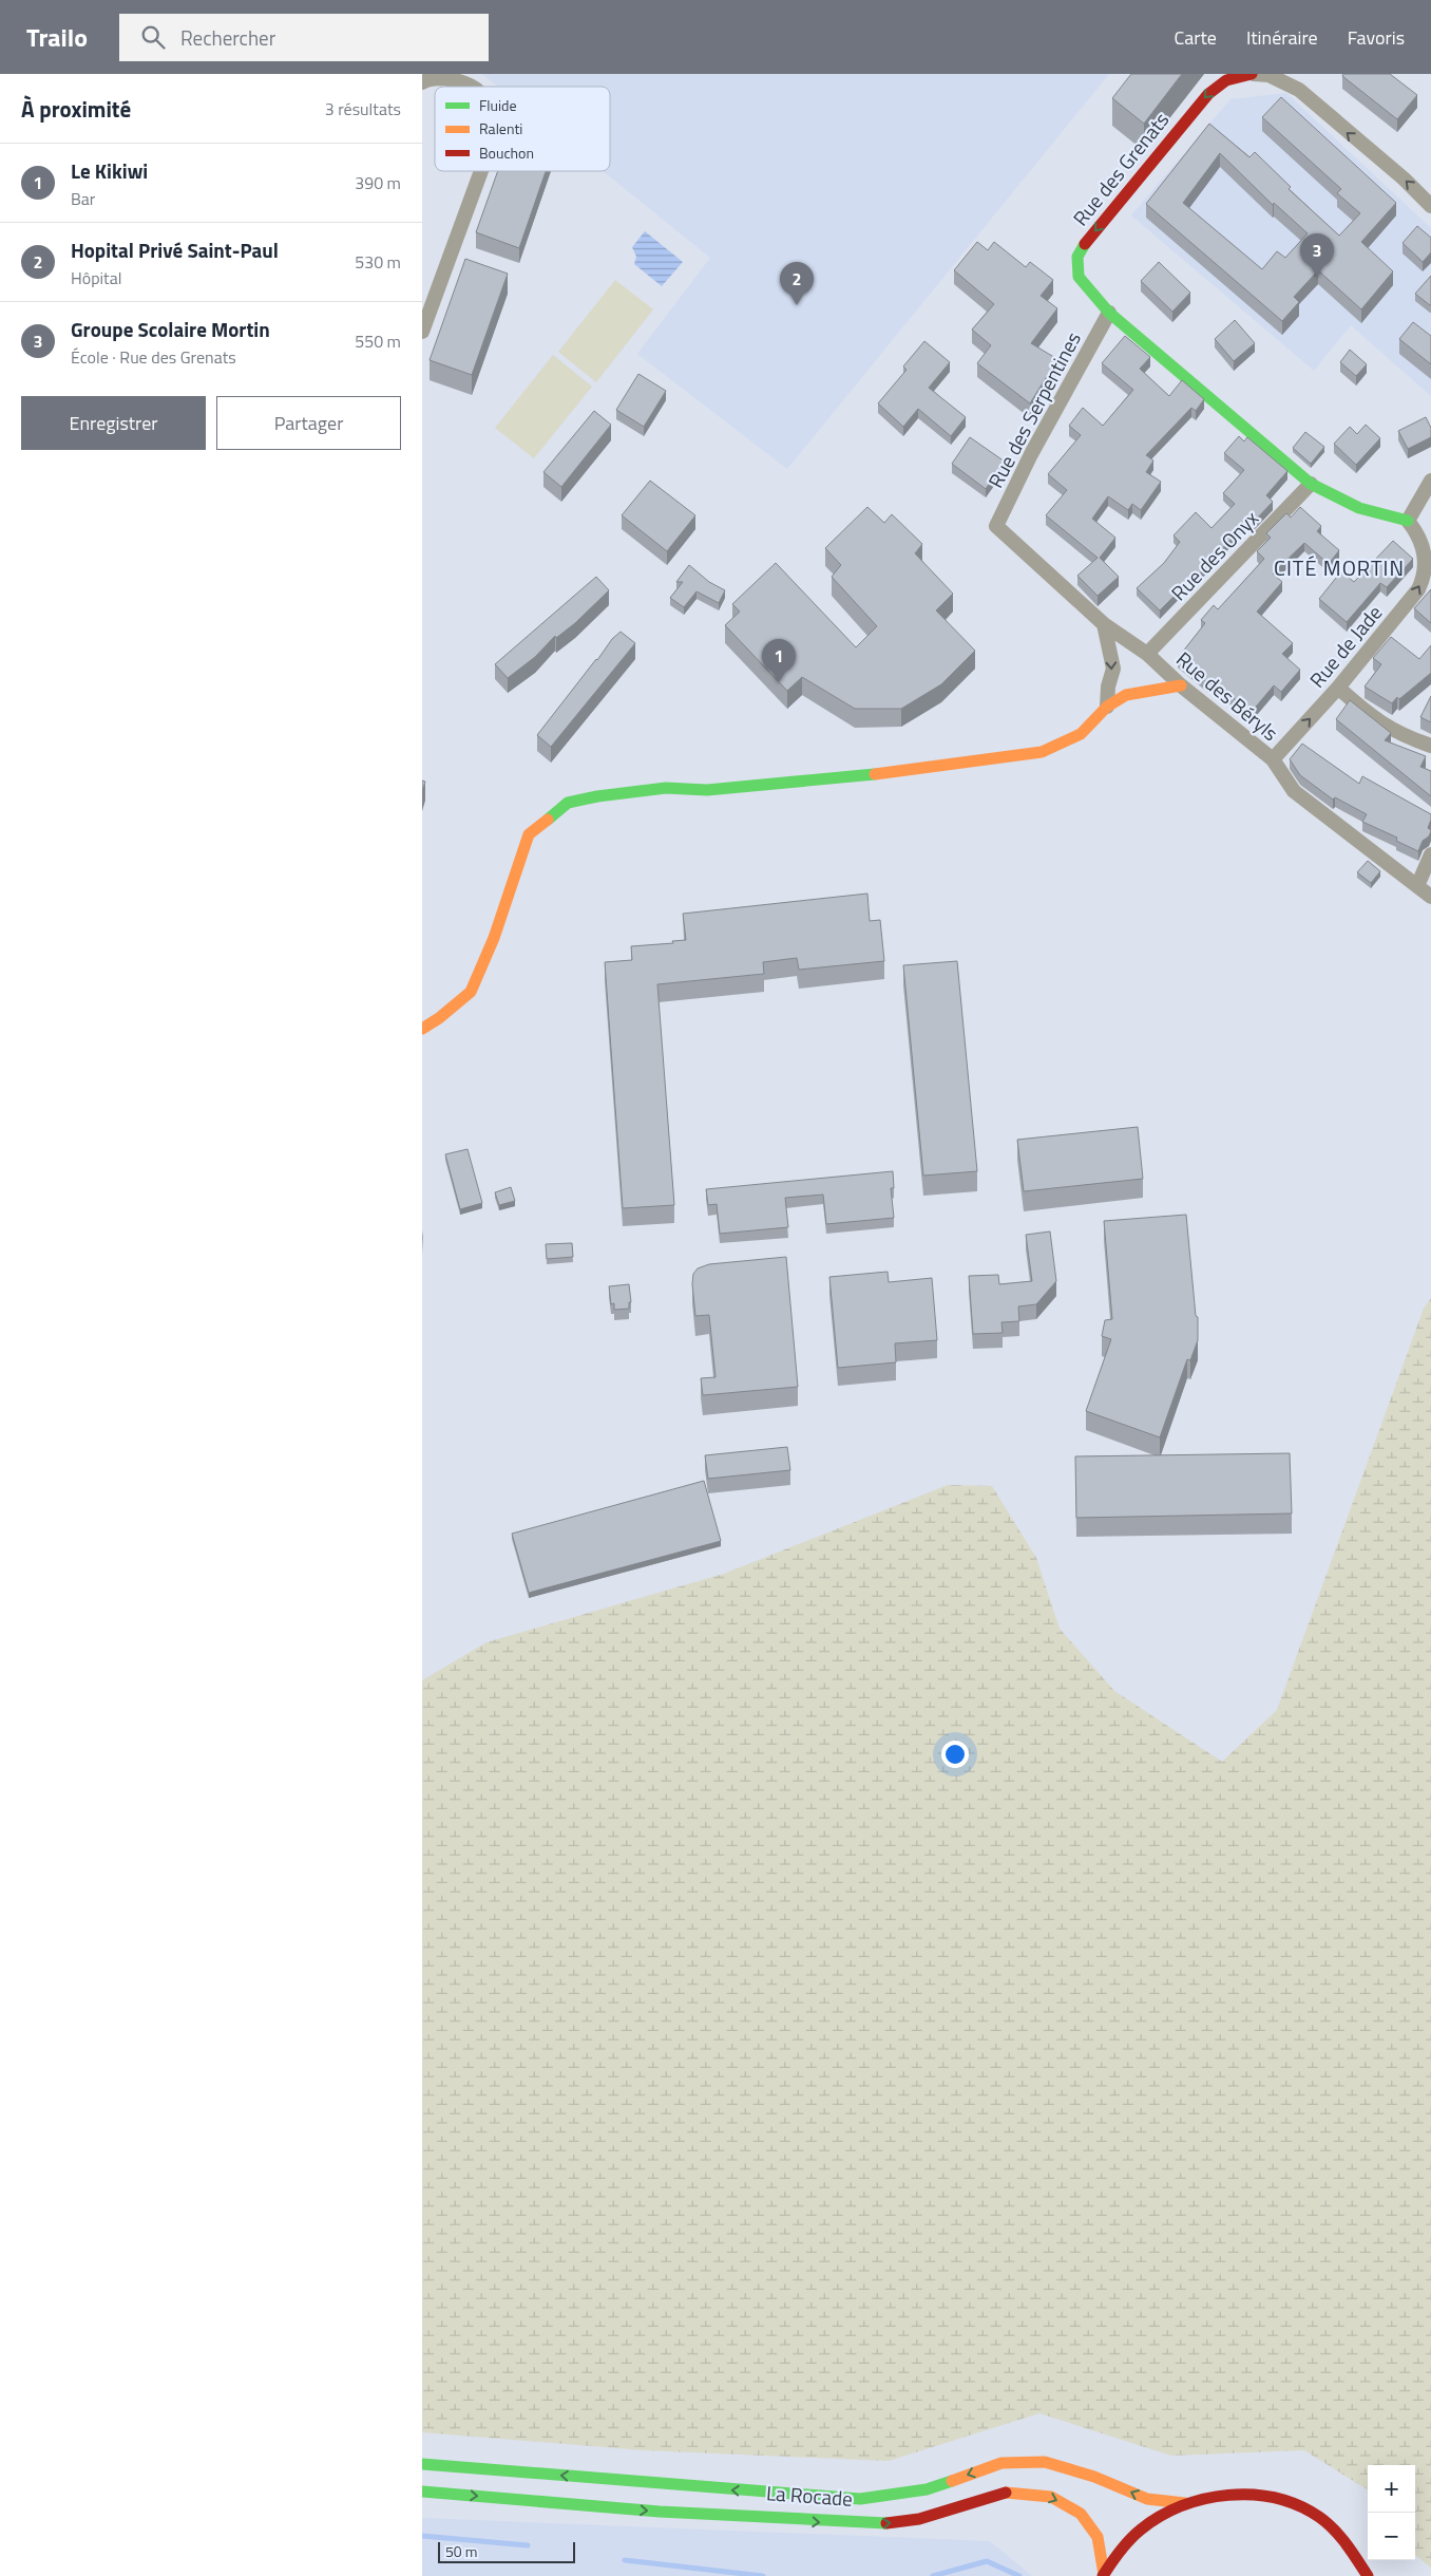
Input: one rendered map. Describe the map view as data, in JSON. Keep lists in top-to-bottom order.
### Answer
{
  "streets": {
    "main road": ["Rue des Grenats", "La Rocade"],
    "street": [
      "Rue des Serpentines",
      "Rue des Onyx",
      "Rue de Jade",
      "Rue des Béryls"
    ]
  },
  "crossings": [
    ["Rue des Grenats", "Rue des Serpentines"],
    ["Rue des Grenats", "Rue des Onyx"],
    ["Rue des Grenats", "Rue de Jade"],
    ["Rue des Serpentines", "Rue des Béryls"],
    ["Rue des Onyx", "Rue des Béryls"],
    ["Rue de Jade", "Rue des Béryls"]
  ],
  "one_way": ["Rue de Jade"],
  "districts": ["CITÉ MORTIN"],
  "legend": ["Fluide", "Ralenti", "Bouchon"],
  "scale_bar": "50 m",
  "page": {
    "header": "Trailo",
    "search": "Rechercher",
    "nav": ["Carte", "Itinéraire", "Favoris"],
    "heading": ["À proximité", "3 résultats"],
    "list": [
      {
        "mark": "1",
        "name": "Le Kikiwi",
        "note": "Bar",
        "value": "390 m"
      },
      {
        "mark": "2",
        "name": "Hopital Privé Saint-Paul",
        "note": "Hôpital",
        "value": "530 m"
      },
      {
        "mark": "3",
        "name": "Groupe Scolaire Mortin",
        "note": "École · Rue des Grenats",
        "value": "550 m"
      }
    ],
    "pins": ["3", "2", "1"],
    "buttons": ["Enregistrer", "Partager"],
    "map_buttons": ["+", "−"],
    "scale": "50 m"
  }
}
